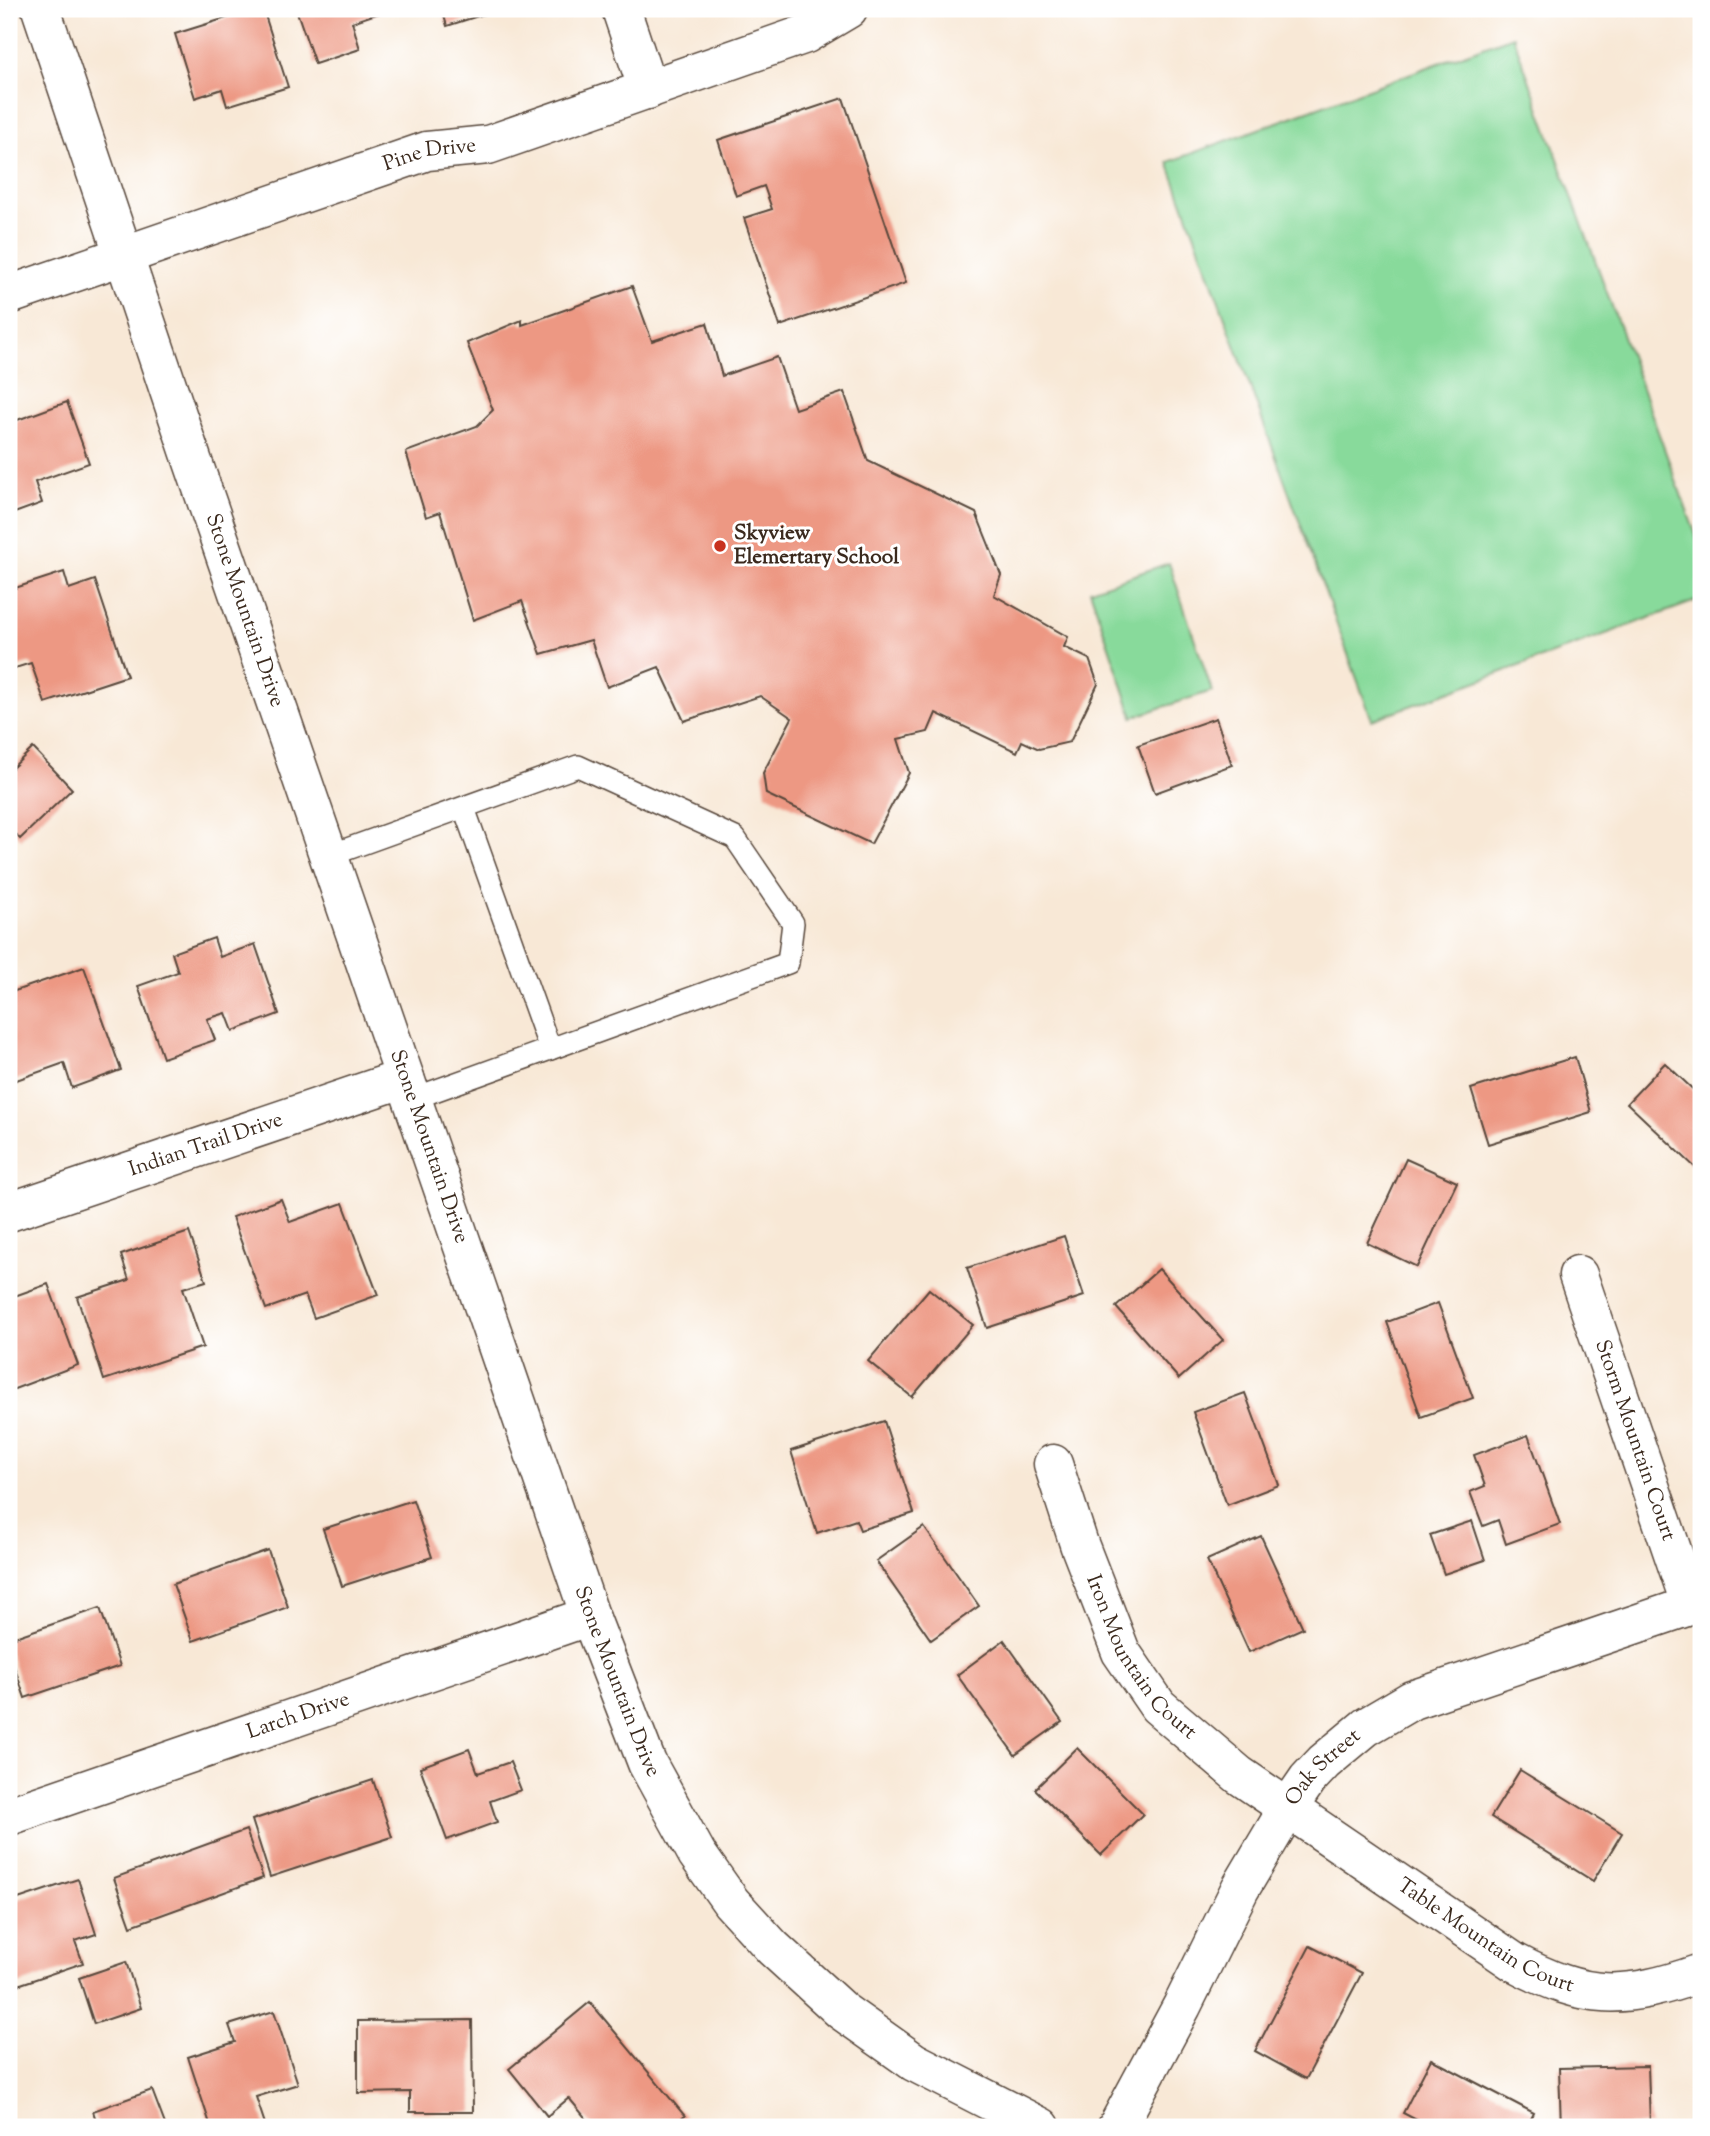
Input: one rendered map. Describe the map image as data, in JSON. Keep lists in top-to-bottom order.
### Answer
{
  "streets": {
    "street": [
      "Pine Drive",
      "Stone Mountain Drive",
      "Indian Trail Drive",
      "Storm Mountain Court",
      "Iron Mountain Court",
      "Larch Drive",
      "Oak Street",
      "Table Mountain Court"
    ]
  },
  "crossings": [
    ["Pine Drive", "Stone Mountain Drive"],
    ["Stone Mountain Drive", "Indian Trail Drive"],
    ["Stone Mountain Drive", "Larch Drive"],
    ["Storm Mountain Court", "Oak Street"],
    ["Iron Mountain Court", "Oak Street"],
    ["Iron Mountain Court", "Table Mountain Court"],
    ["Oak Street", "Table Mountain Court"]
  ],
  "places": ["Skyview Elemertary School"]
}
